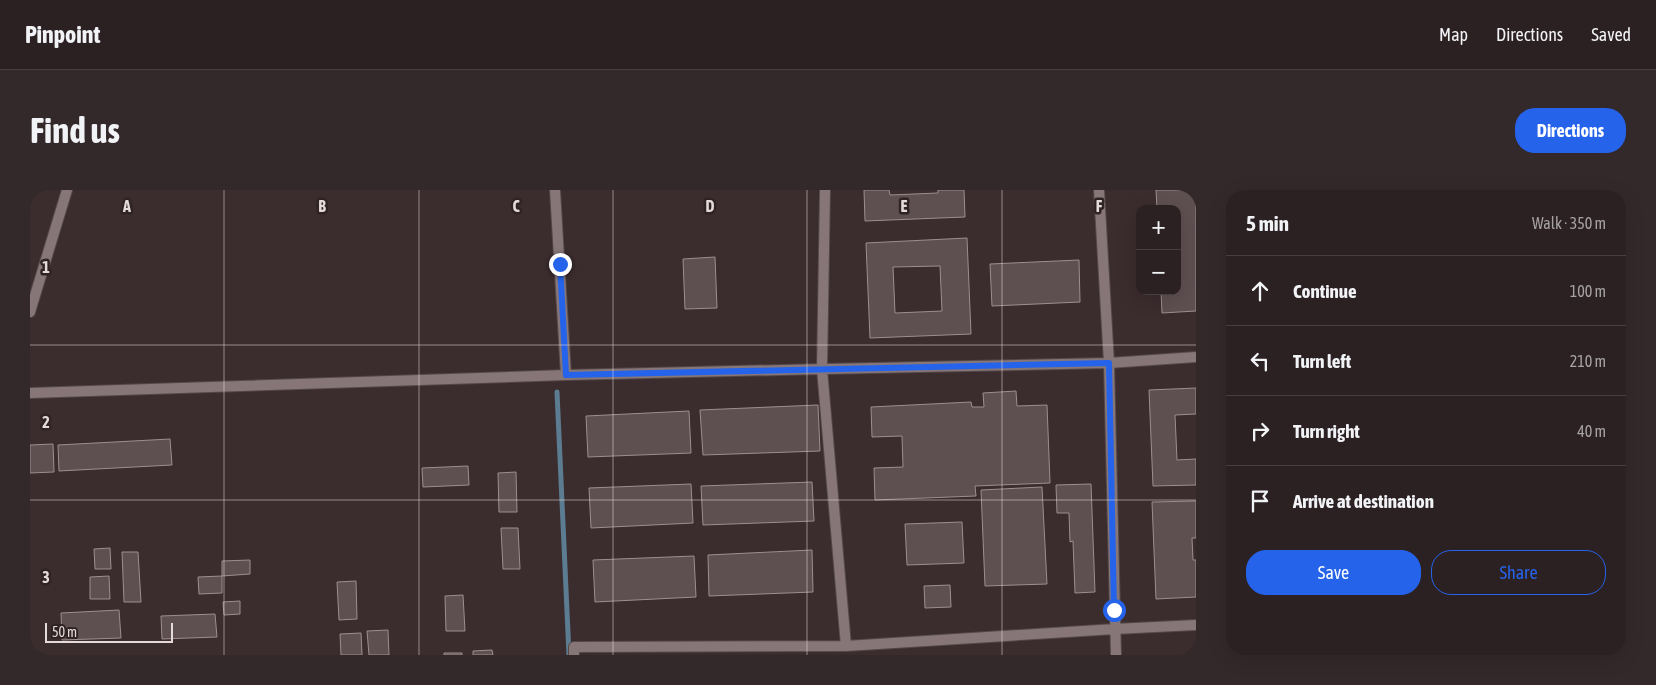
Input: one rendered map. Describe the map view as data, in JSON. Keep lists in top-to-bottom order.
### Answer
{
  "scale_bar": "50 m",
  "page": {
    "header": "Pinpoint",
    "nav": ["Map", "Directions", "Saved"],
    "buttons": [
      "Directions",
      ["Save", "Share"]
    ],
    "title": "Find us",
    "heading": ["5 min", "Walk · 350 m"],
    "map_buttons": ["+", "−"],
    "list": [
      ["Continue", "100 m"],
      ["Turn left", "210 m"],
      ["Turn right", "40 m"],
      "Arrive at destination"
    ],
    "scale": "50 m"
  },
  "grid": {
    "columns": [
      "A",
      "B",
      "C",
      "D",
      "E",
      "F"
    ],
    "rows": ["1", "2", "3"]
  }
}
